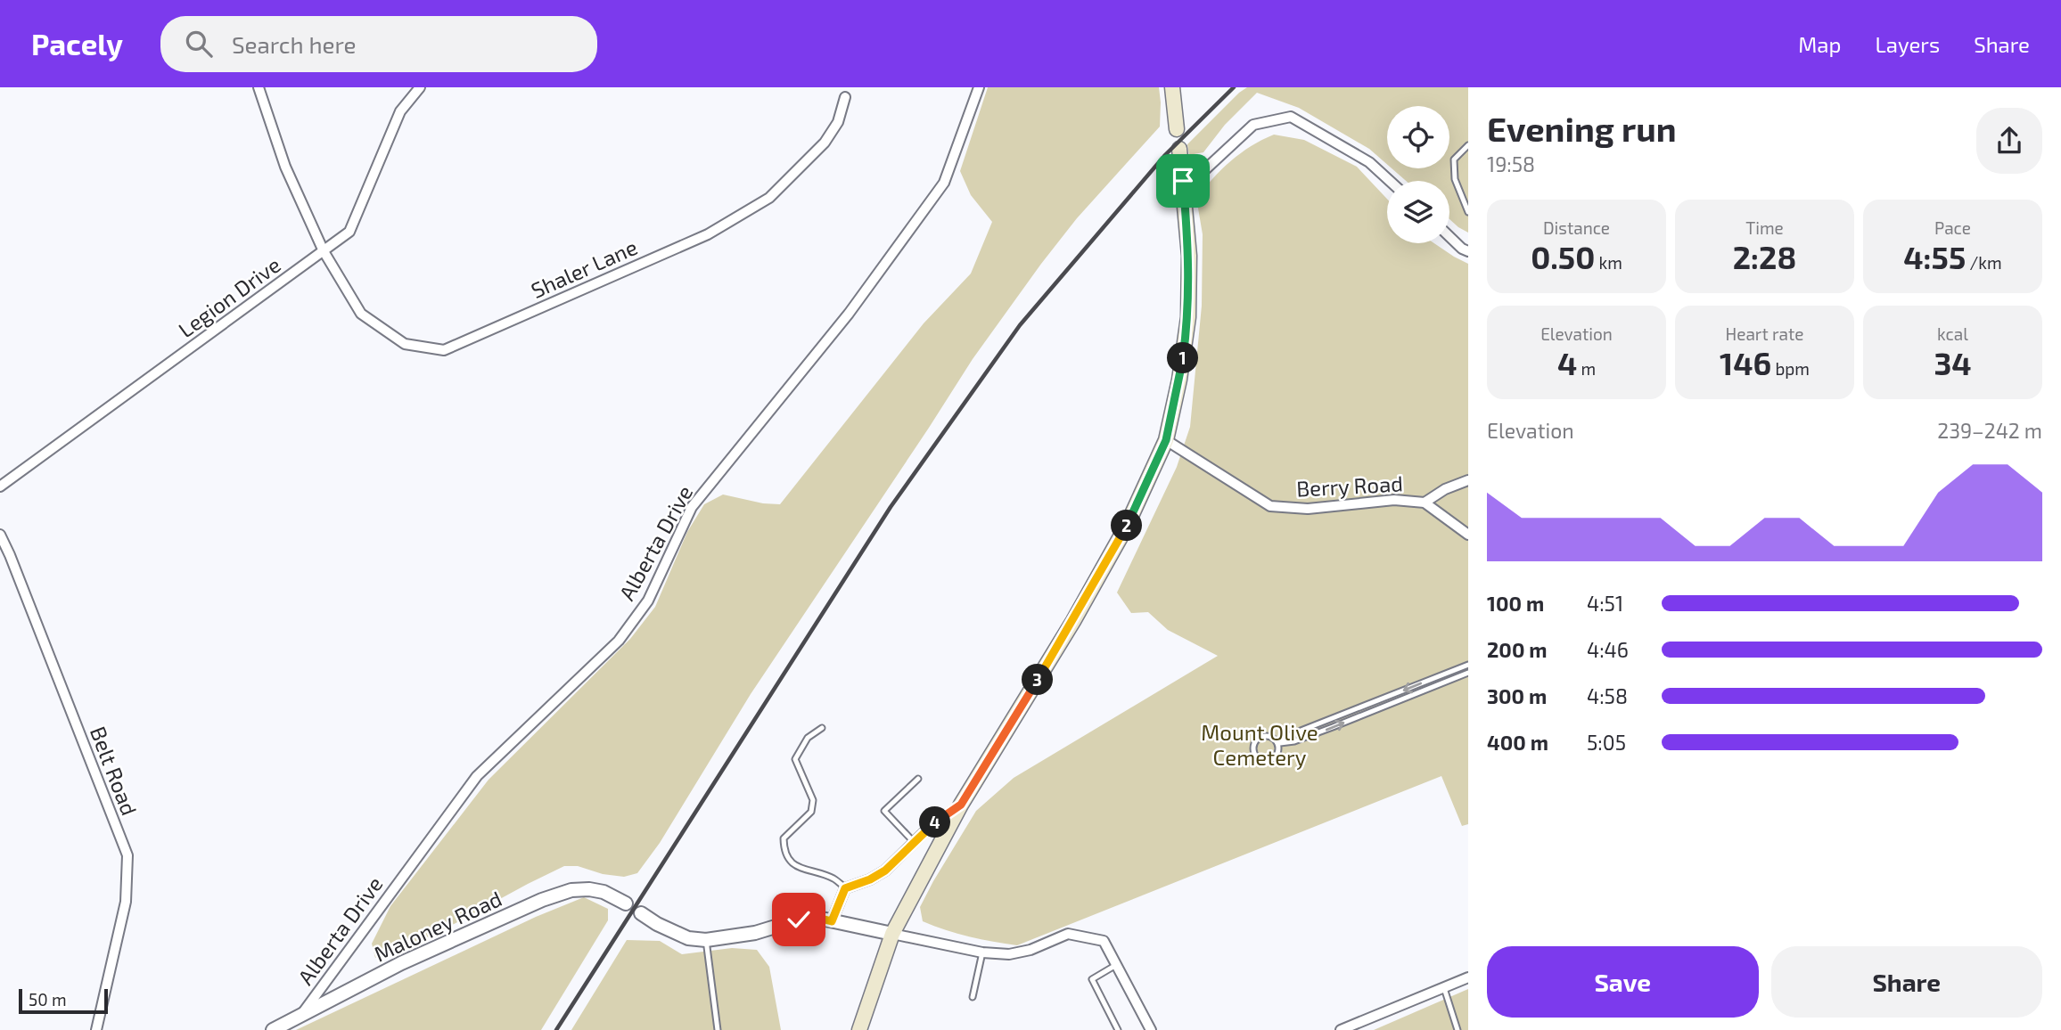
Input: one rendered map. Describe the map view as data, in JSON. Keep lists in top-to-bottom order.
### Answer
{
  "streets": {
    "street": [
      "Shaler Lane",
      "Legion Drive",
      "Berry Road",
      "Alberta Drive",
      "Belt Road",
      "Maloney Road"
    ]
  },
  "crossings": [
    ["Shaler Lane", "Legion Drive"],
    ["Alberta Drive", "Maloney Road"]
  ],
  "parks": ["Mount Olive Cemetery"],
  "scale_bar": "50 m",
  "page": {
    "header": "Pacely",
    "search": "Search here",
    "nav": ["Map", "Layers", "Share"],
    "heading": ["Evening run", "19:58"],
    "stats": [
      ["Distance", "0.50 km"],
      ["Time", "2:28"],
      ["Pace", "4:55 /km"],
      ["Elevation", "4 m"],
      ["Heart rate", "146 bpm"],
      ["kcal", "34"]
    ],
    "pins": [
      "1",
      "2",
      "3",
      "4"
    ],
    "chart": ["Elevation", "239–242 m"],
    "list": [
      {
        "name": "100 m",
        "note": "4:51"
      },
      {
        "name": "200 m",
        "note": "4:46"
      },
      {
        "name": "300 m",
        "note": "4:58"
      },
      {
        "name": "400 m",
        "note": "5:05"
      }
    ],
    "buttons": ["Save", "Share"],
    "scale": "50 m"
  }
}
